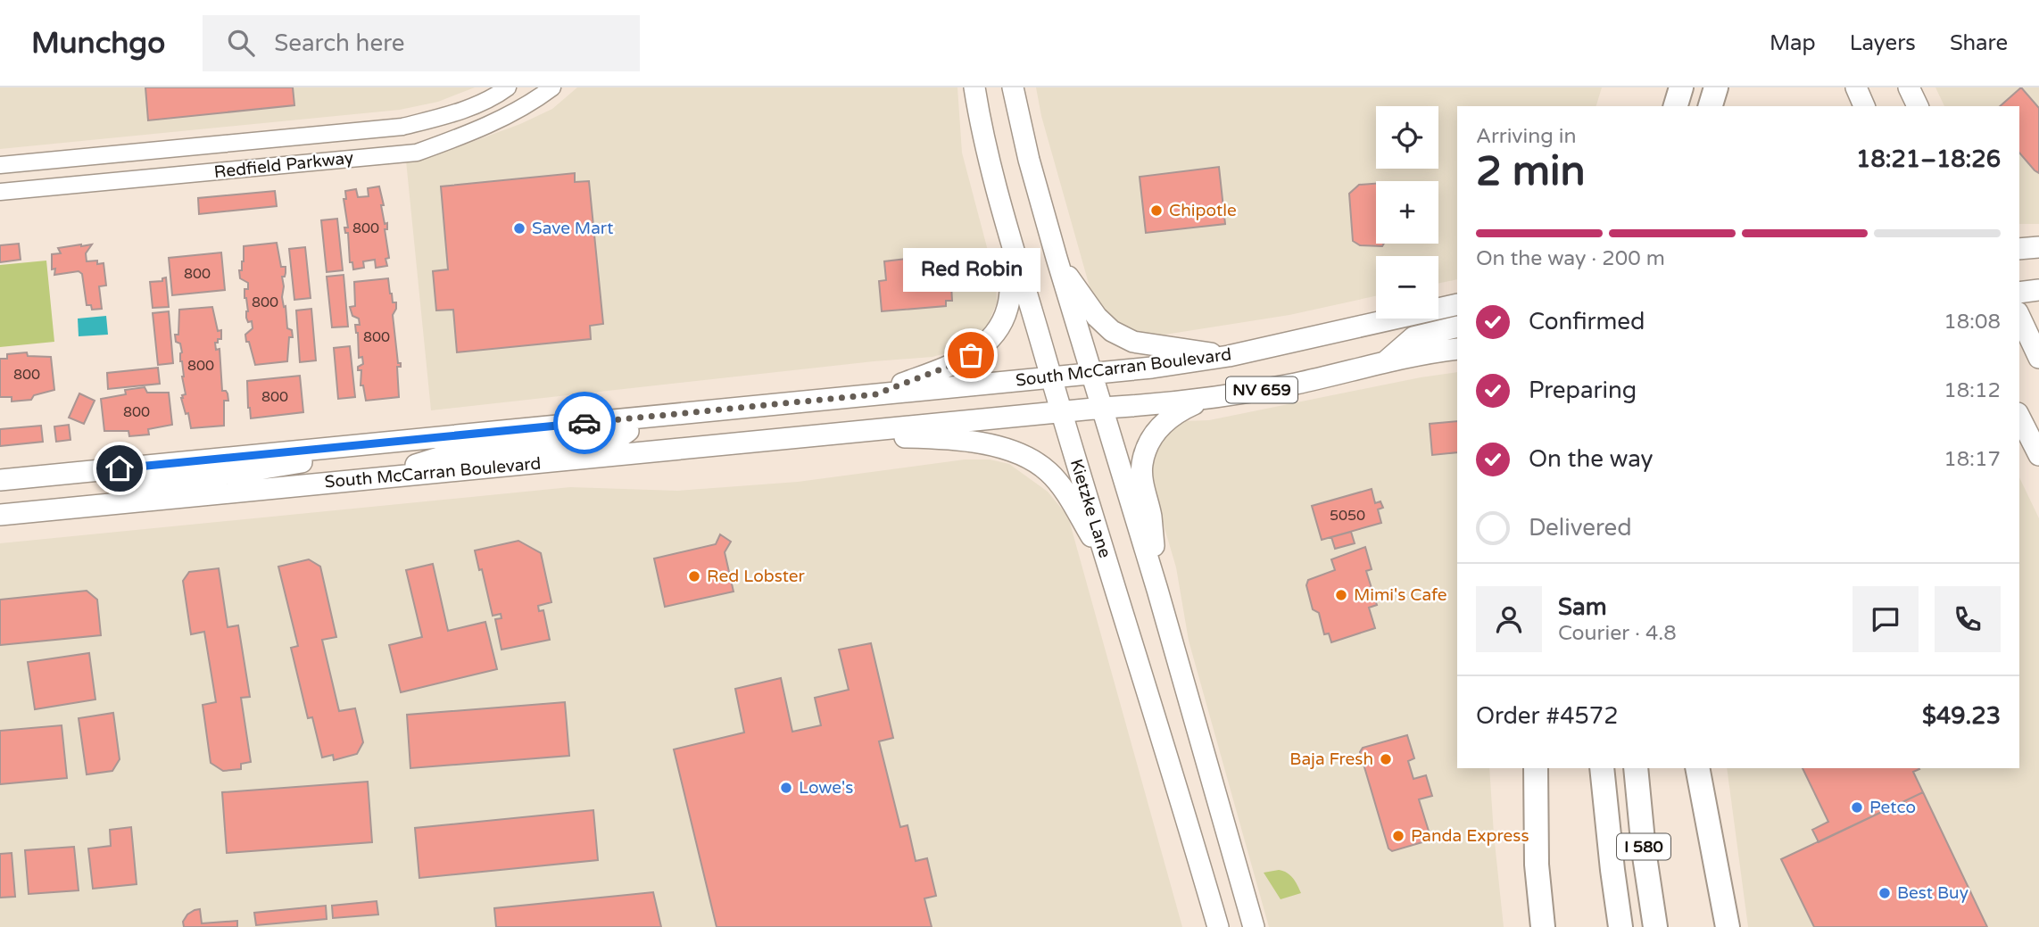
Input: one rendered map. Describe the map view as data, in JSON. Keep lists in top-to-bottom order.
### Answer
{
  "streets": {
    "highway": ["I 580"],
    "main road": ["South McCarran Boulevard", "NV 659", "Kietzke Lane"],
    "street": ["Redfield Parkway"]
  },
  "crossings": [
    ["South McCarran Boulevard", "Kietzke Lane"]
  ],
  "places": [
    "Chipotle",
    "Save Mart",
    "Red Robin",
    "Red Lobster",
    "Mimi's Cafe",
    "Baja Fresh",
    "Lowe's",
    "Petco",
    "Panda Express",
    "Best Buy"
  ],
  "house_numbers": [
    "800",
    "800",
    "800",
    "800",
    "800",
    "800",
    "800",
    "800",
    "5050"
  ],
  "page": {
    "header": "Munchgo",
    "search": "Search here",
    "nav": ["Map", "Layers", "Share"],
    "map_buttons": ["+", "−"],
    "heading": ["2 min", "Arriving in", "18:21–18:26"],
    "panel": [
      "Sam",
      "Courier · 4.8",
      "Order #4572",
      "$49.23"
    ],
    "bar": "On the way · 200 m",
    "bubble": "Red Robin",
    "list": [
      ["Confirmed", "18:08"],
      ["Preparing", "18:12"],
      ["On the way", "18:17"],
      "Delivered"
    ]
  }
}
